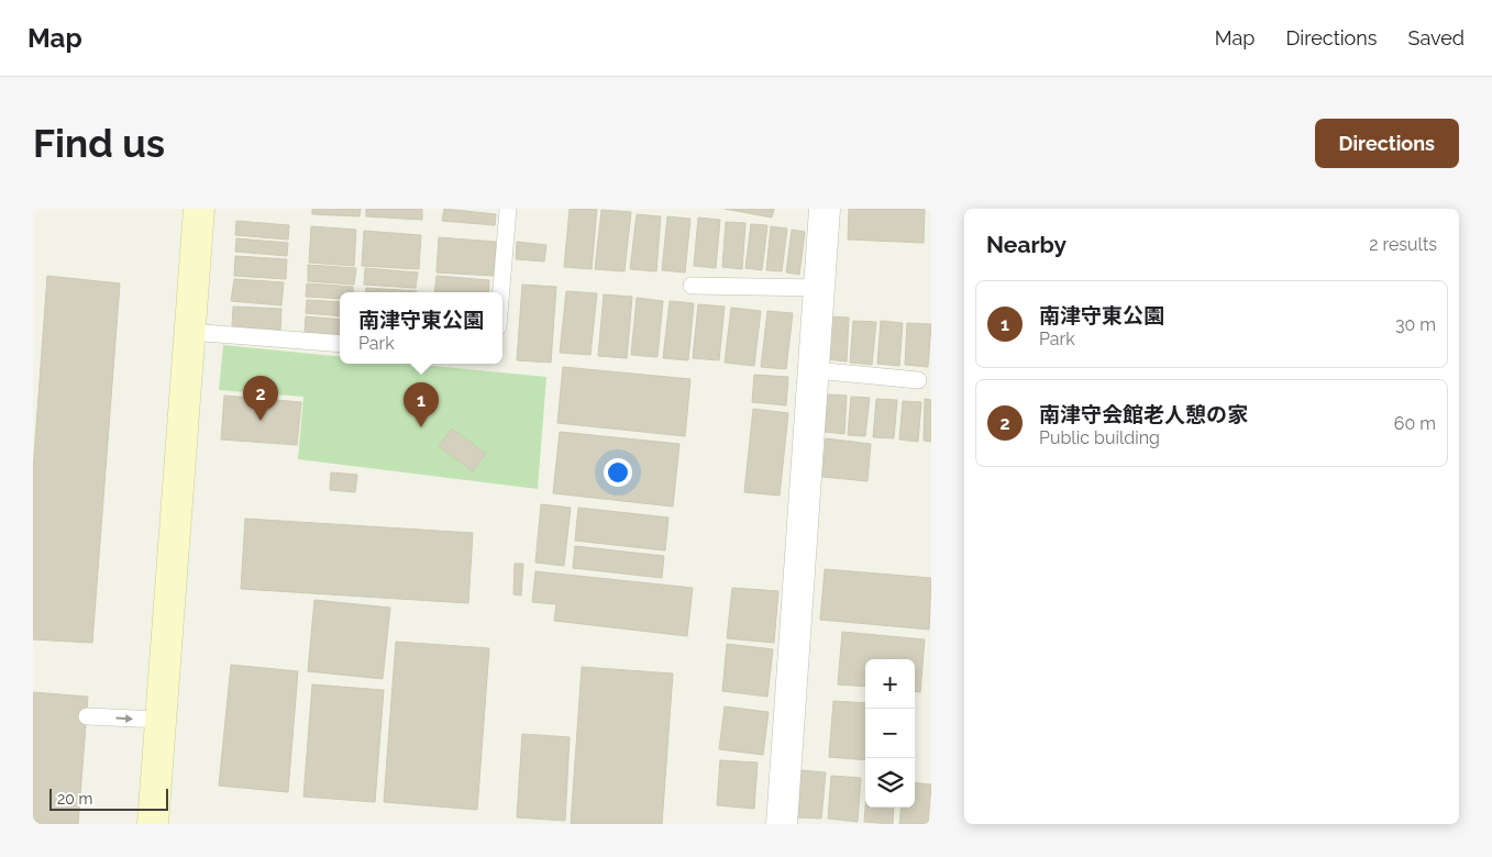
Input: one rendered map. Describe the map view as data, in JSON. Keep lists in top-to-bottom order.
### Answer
{
  "scale_bar": "20 m",
  "page": {
    "header": "Map",
    "nav": ["Map", "Directions", "Saved"],
    "buttons": "Directions",
    "title": "Find us",
    "heading": ["Nearby", "2 results"],
    "list": [
      {
        "mark": "1",
        "name": "南津守東公園",
        "note": "Park",
        "value": "30 m"
      },
      {
        "mark": "2",
        "name": "南津守会館老人憩の家",
        "note": "Public building",
        "value": "60 m"
      }
    ],
    "popup": ["南津守東公園", "Park"],
    "pins": ["2", "1"],
    "map_buttons": ["+", "−"],
    "scale": "20 m"
  }
}
